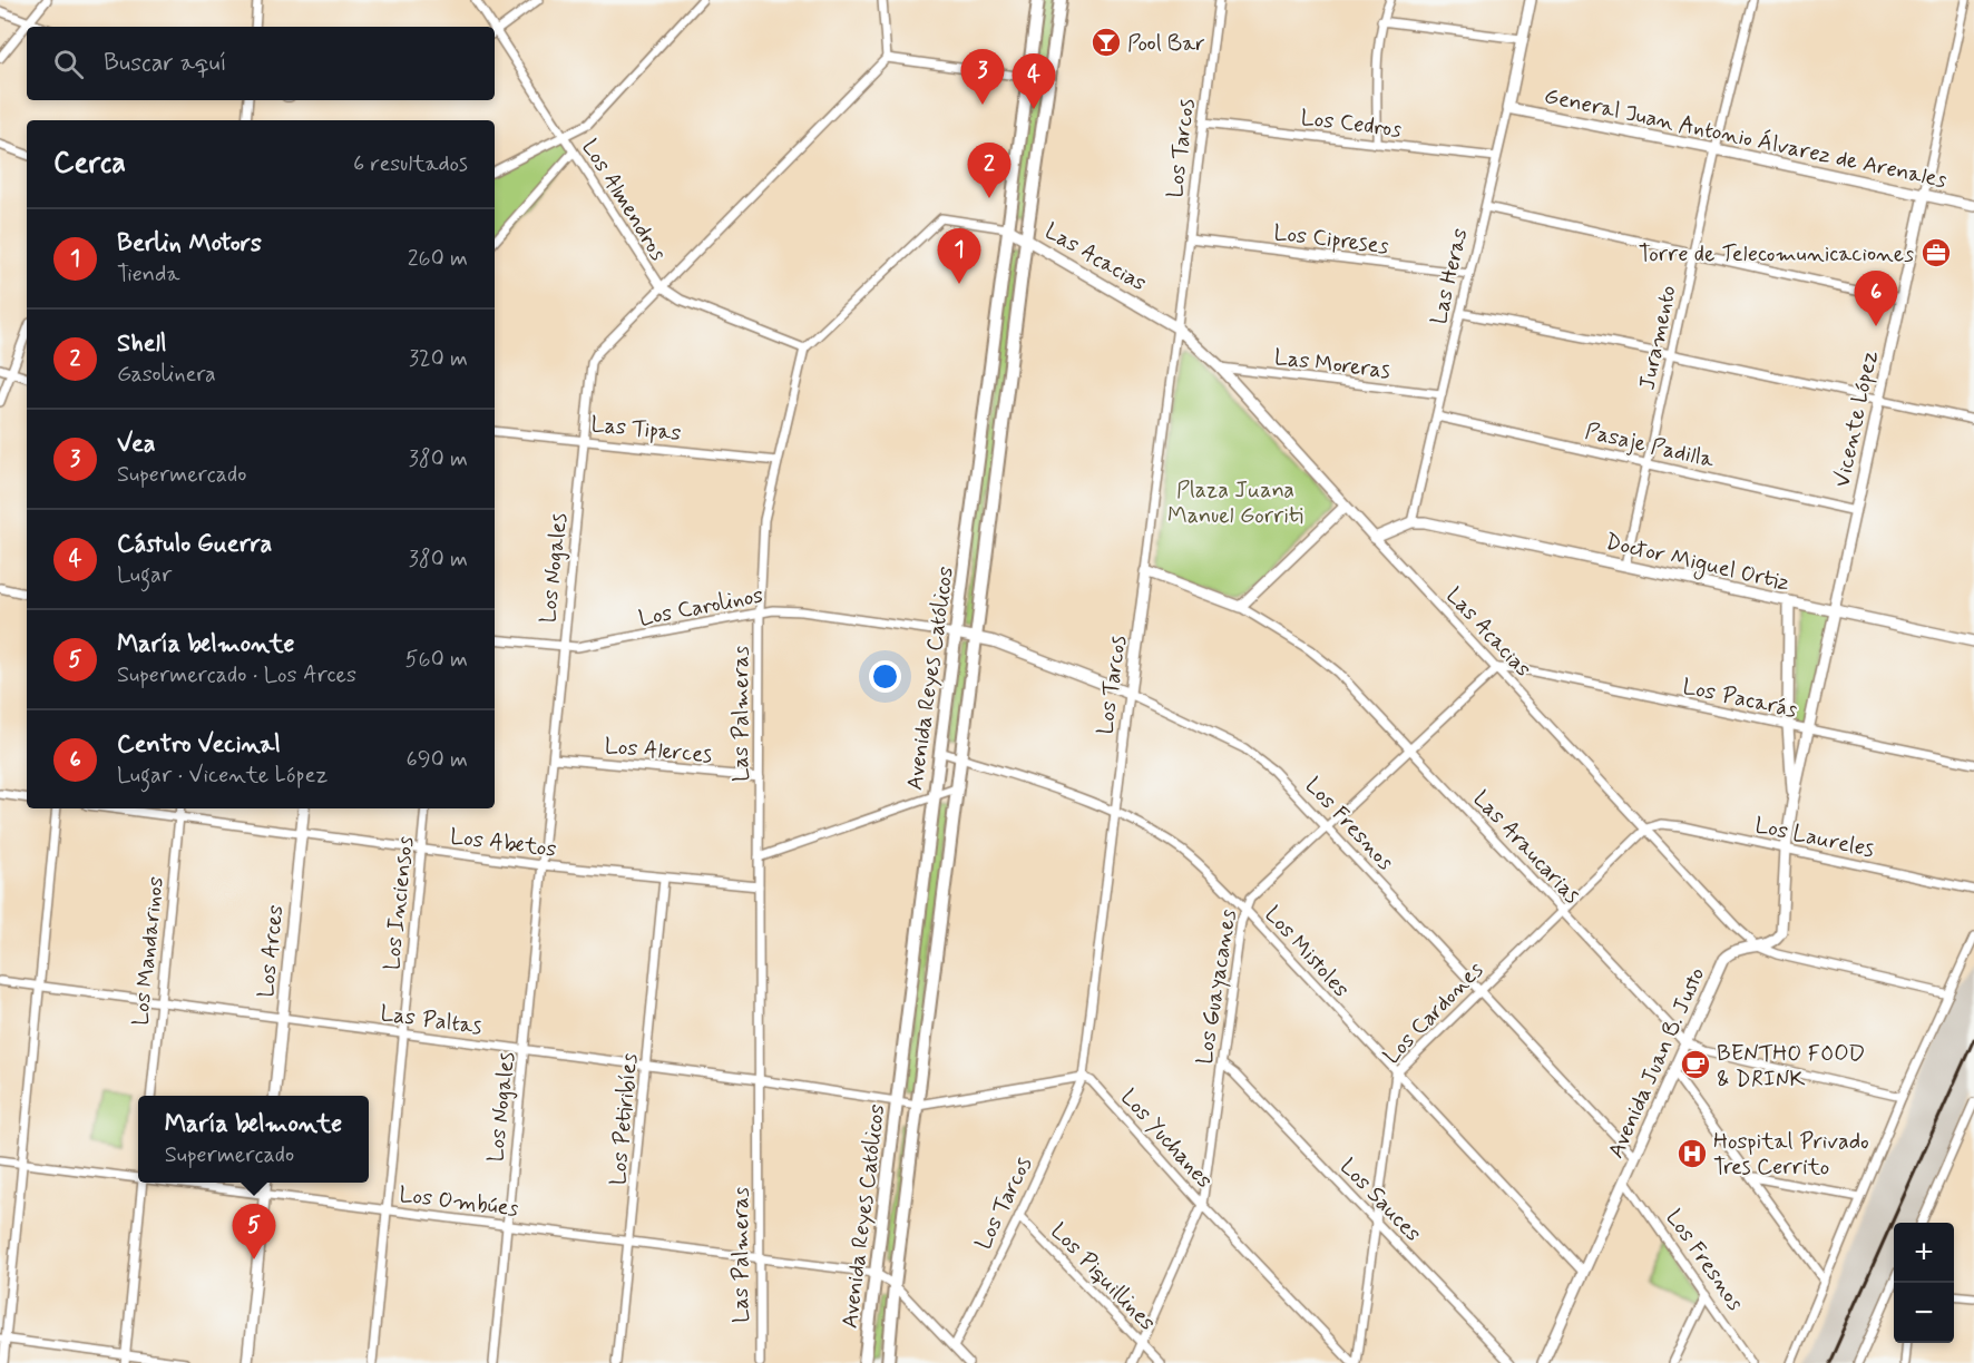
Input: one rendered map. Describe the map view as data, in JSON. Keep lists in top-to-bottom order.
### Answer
{
  "streets": {
    "main road": ["Avenida Reyes Católicos"],
    "street": [
      "Los Cedros",
      "General Juan Antonio Álvarez de Arenales",
      "Los Tarcos",
      "Los Almendros",
      "Los Cipreses",
      "Las Acacias",
      "Las Heras",
      "Juramento",
      "Las Moreras",
      "Vicente López",
      "Las Tipas",
      "Pasaje Padilla",
      "Doctor Miguel Ortiz",
      "Los Nogales",
      "Los Carolinos",
      "Los Pacarás",
      "Las Palmeras",
      "Los Alerces",
      "Los Fresnos",
      "Los Laureles",
      "Los Abetos",
      "Las Araucarias",
      "Los Inciensos",
      "Los Mandarinos",
      "Los Arces",
      "Los Mistoles",
      "Los Guayacanes",
      "Los Cardones",
      "Las Paltas",
      "Avenida Juan B. Justo",
      "Los Petiribíes",
      "Los Yuchanes",
      "Los Sauces",
      "Los Ombúes",
      "Los Piquillines"
    ]
  },
  "crossings": [
    ["Los Cedros", "Los Tarcos"],
    ["Los Cedros", "Las Heras"],
    ["General Juan Antonio Álvarez de Arenales", "Las Heras"],
    ["General Juan Antonio Álvarez de Arenales", "Juramento"],
    ["General Juan Antonio Álvarez de Arenales", "Vicente López"],
    ["Los Tarcos", "Los Cipreses"],
    ["Los Tarcos", "Las Acacias"],
    ["Los Tarcos", "Los Fresnos"],
    ["Los Tarcos", "Las Araucarias"],
    ["Los Tarcos", "Los Mistoles"],
    ["Los Tarcos", "Los Yuchanes"],
    ["Los Tarcos", "Los Piquillines"],
    ["Los Almendros", "Los Nogales"],
    ["Los Almendros", "Las Palmeras"],
    ["Los Cipreses", "Las Heras"],
    ["Las Acacias", "Las Moreras"],
    ["Las Acacias", "Avenida Reyes Católicos"],
    ["Las Acacias", "Los Pacarás"],
    ["Las Acacias", "Los Laureles"],
    ["Las Acacias", "Los Guayacanes"],
    ["Las Acacias", "Los Cardones"],
    ["Las Acacias", "Avenida Juan B. Justo"],
    ["Las Heras", "Las Moreras"],
    ["Las Heras", "Pasaje Padilla"],
    ["Las Heras", "Doctor Miguel Ortiz"],
    ["Juramento", "Pasaje Padilla"],
    ["Juramento", "Doctor Miguel Ortiz"],
    ["Vicente López", "Pasaje Padilla"],
    ["Vicente López", "Doctor Miguel Ortiz"],
    ["Vicente López", "Avenida Juan B. Justo"],
    ["Las Tipas", "Los Nogales"],
    ["Las Tipas", "Las Palmeras"],
    ["Doctor Miguel Ortiz", "Avenida Juan B. Justo"],
    ["Los Nogales", "Los Carolinos"],
    ["Los Nogales", "Los Alerces"],
    ["Los Nogales", "Los Abetos"],
    ["Los Nogales", "Las Paltas"],
    ["Los Nogales", "Los Ombúes"],
    ["Los Carolinos", "Avenida Reyes Católicos"],
    ["Los Carolinos", "Las Palmeras"],
    ["Los Carolinos", "Los Fresnos"],
    ["Avenida Reyes Católicos", "Los Fresnos"],
    ["Avenida Reyes Católicos", "Los Mistoles"],
    ["Avenida Reyes Católicos", "Las Paltas"],
    ["Avenida Reyes Católicos", "Los Ombúes"],
    ["Los Pacarás", "Los Guayacanes"],
    ["Los Pacarás", "Avenida Juan B. Justo"],
    ["Las Palmeras", "Los Alerces"],
    ["Las Palmeras", "Los Abetos"],
    ["Las Palmeras", "Las Paltas"],
    ["Las Palmeras", "Los Ombúes"],
    ["Los Fresnos", "Los Guayacanes"],
    ["Los Fresnos", "Los Cardones"],
    ["Los Fresnos", "Avenida Juan B. Justo"],
    ["Los Laureles", "Los Cardones"],
    ["Los Laureles", "Avenida Juan B. Justo"],
    ["Los Abetos", "Los Inciensos"],
    ["Los Abetos", "Los Mandarinos"],
    ["Los Abetos", "Los Arces"],
    ["Los Abetos", "Los Petiribíes"],
    ["Las Araucarias", "Los Guayacanes"],
    ["Las Araucarias", "Los Cardones"],
    ["Las Araucarias", "Avenida Juan B. Justo"],
    ["Los Inciensos", "Las Paltas"],
    ["Los Inciensos", "Los Ombúes"],
    ["Los Mandarinos", "Las Paltas"],
    ["Los Arces", "Las Paltas"],
    ["Los Mistoles", "Los Guayacanes"],
    ["Los Mistoles", "Los Cardones"],
    ["Los Mistoles", "Avenida Juan B. Justo"],
    ["Los Guayacanes", "Los Yuchanes"],
    ["Los Guayacanes", "Los Sauces"],
    ["Los Guayacanes", "Los Piquillines"],
    ["Los Cardones", "Los Yuchanes"],
    ["Los Cardones", "Los Sauces"],
    ["Las Paltas", "Los Petiribíes"],
    ["Los Petiribíes", "Los Ombúes"]
  ],
  "parks": ["Plaza Juana Manuel Gorriti"],
  "places": {
    "bar": ["Pool Bar"],
    "office": ["Torre de Telecomunicaciones"],
    "cafe": ["BENTHO FOOD & DRINK"],
    "hospital": ["Hospital Privado Tres Cerrito"]
  },
  "page": {
    "search": "Buscar aquí",
    "pins": [
      "3",
      "4",
      "2",
      "1",
      "6",
      "5"
    ],
    "heading": ["Cerca", "6 resultados"],
    "list": [
      {
        "mark": "1",
        "name": "Berlin Motors",
        "note": "Tienda",
        "value": "260 m"
      },
      {
        "mark": "2",
        "name": "Shell",
        "note": "Gasolinera",
        "value": "320 m"
      },
      {
        "mark": "3",
        "name": "Vea",
        "note": "Supermercado",
        "value": "380 m"
      },
      {
        "mark": "4",
        "name": "Cástulo Guerra",
        "note": "Lugar",
        "value": "380 m"
      },
      {
        "mark": "5",
        "name": "María belmonte",
        "note": "Supermercado · Los Arces",
        "value": "560 m"
      },
      {
        "mark": "6",
        "name": "Centro Vecinal",
        "note": "Lugar · Vicente López",
        "value": "690 m"
      }
    ],
    "popup": ["María belmonte", "Supermercado"],
    "map_buttons": ["+", "−"]
  }
}
